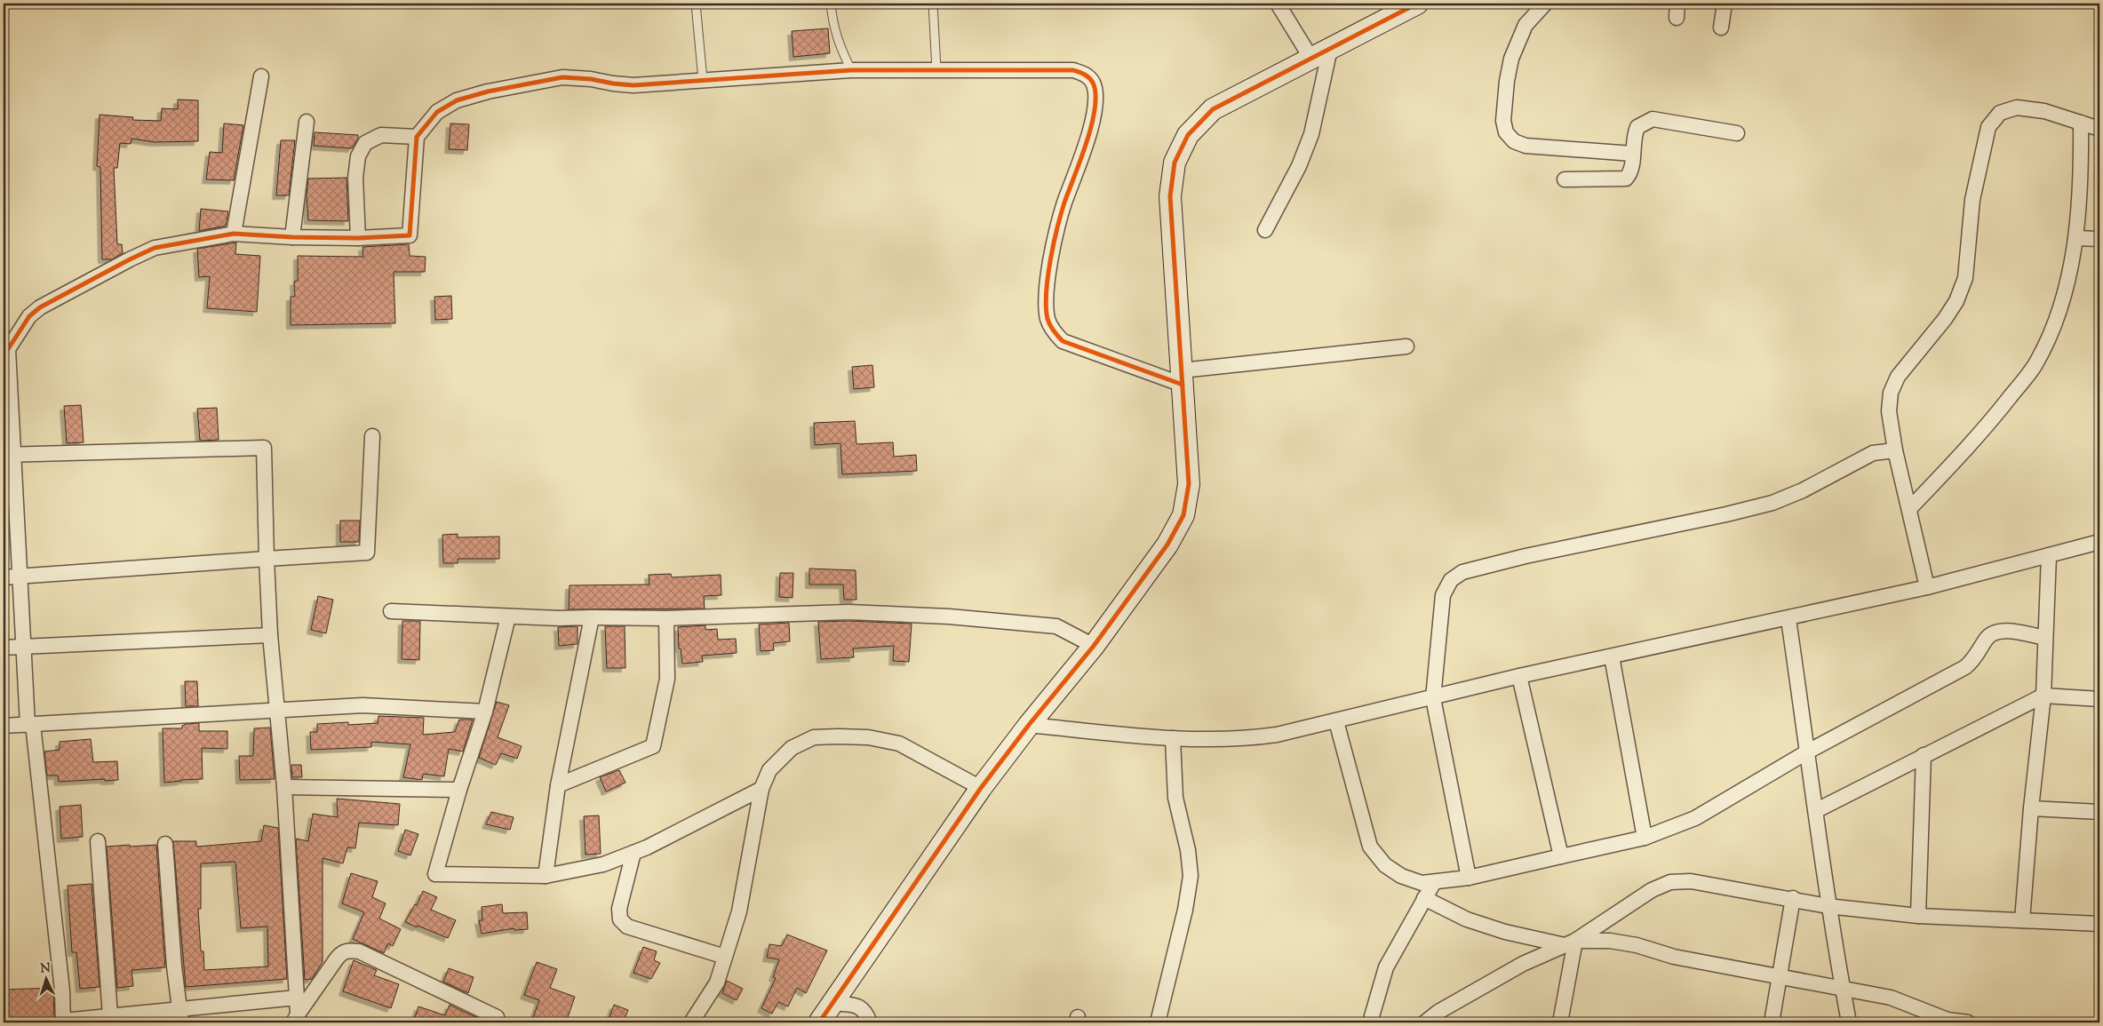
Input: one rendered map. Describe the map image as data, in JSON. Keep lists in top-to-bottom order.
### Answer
{
  "north": "top"
}
